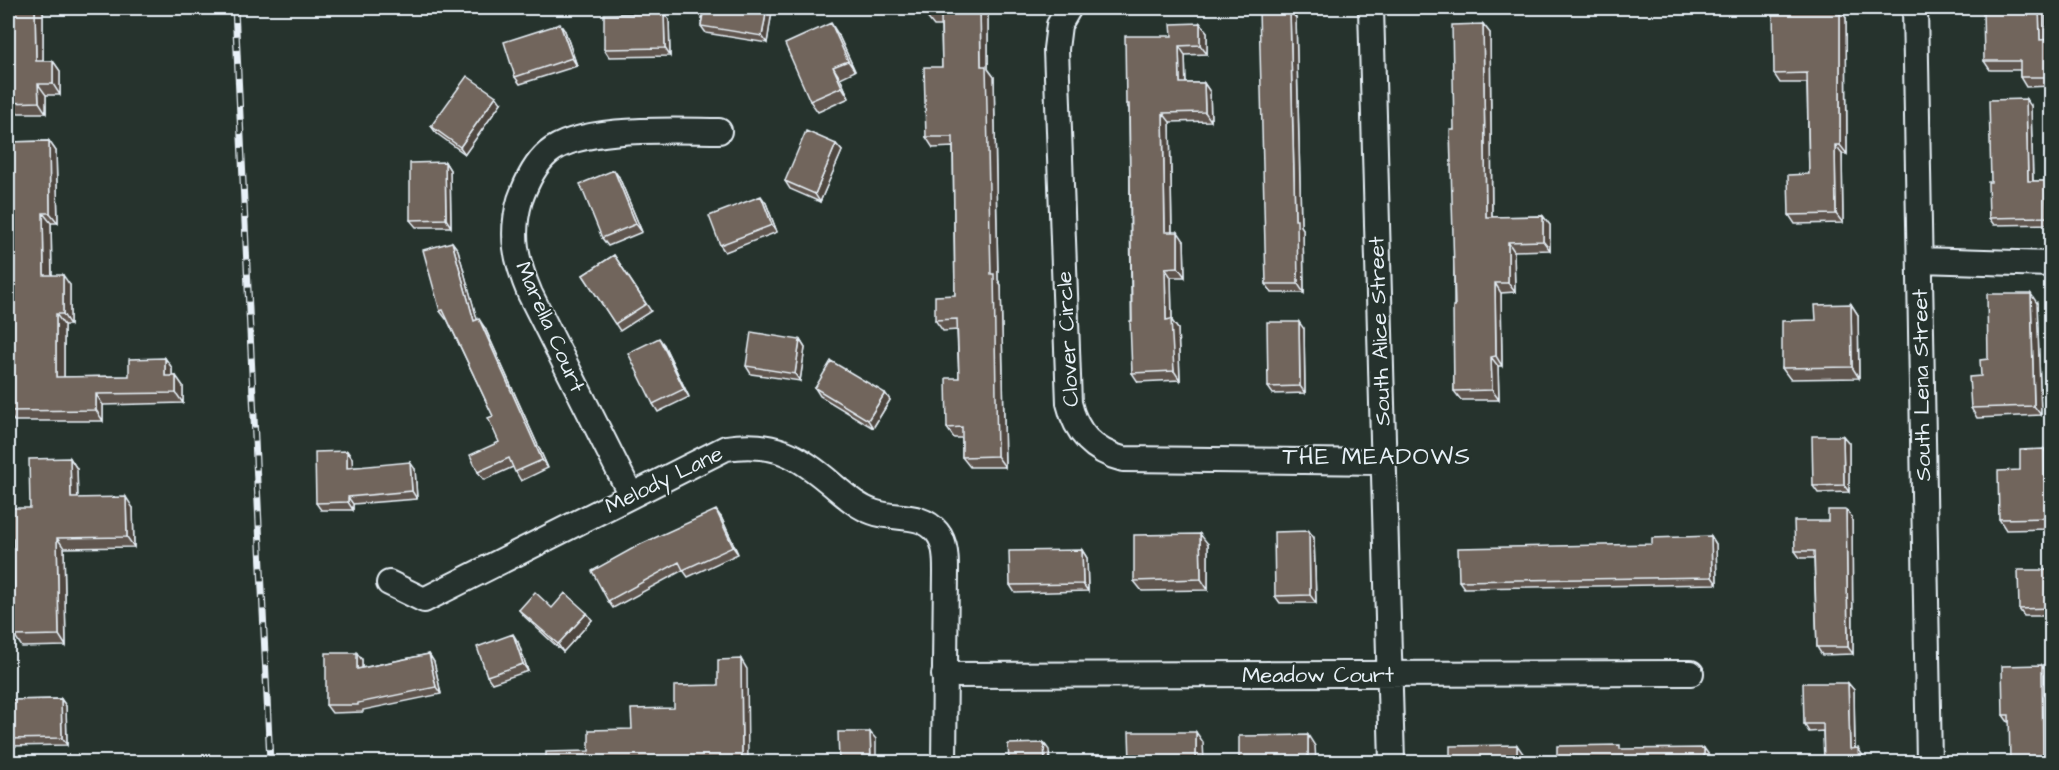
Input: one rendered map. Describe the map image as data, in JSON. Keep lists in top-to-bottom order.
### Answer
{
  "streets": {
    "street": [
      "Marella Court",
      "South Alice Street",
      "Clover Circle",
      "South Lena Street",
      "Melody Lane",
      "Meadow Court"
    ]
  },
  "crossings": [
    ["Marella Court", "Melody Lane"],
    ["South Alice Street", "Clover Circle"],
    ["South Alice Street", "Meadow Court"],
    ["Melody Lane", "Meadow Court"]
  ],
  "districts": ["THE MEADOWS"]
}
